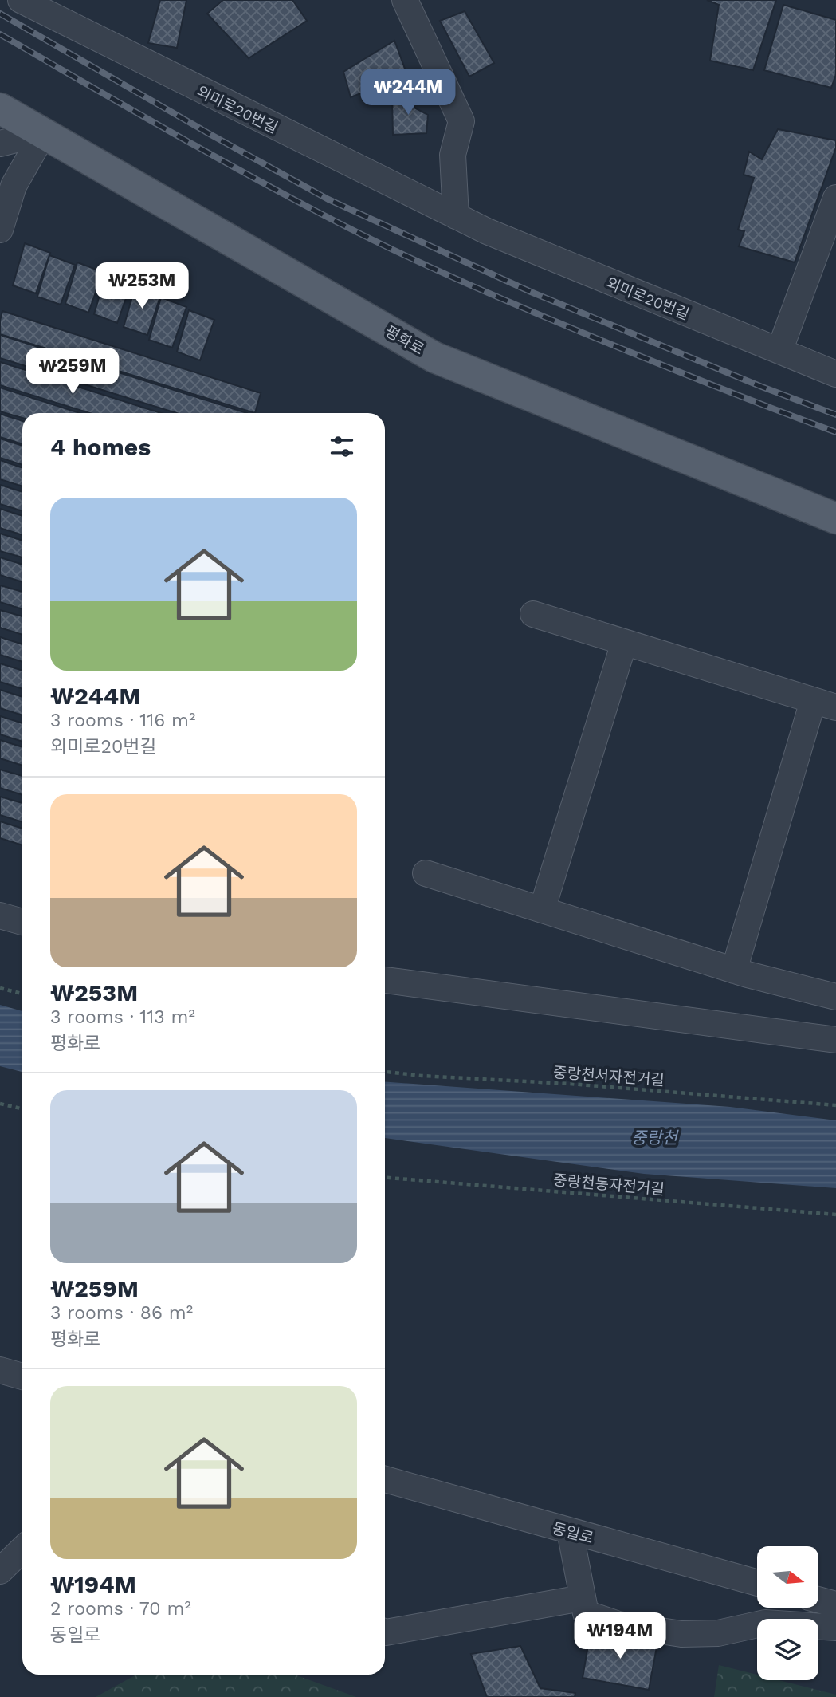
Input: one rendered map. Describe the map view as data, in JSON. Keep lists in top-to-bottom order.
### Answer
{
  "streets": {
    "main road": ["평화로"],
    "street": ["외미로20번길", "동일로"],
    "path": ["중랑천서자전거길", "중랑천동자전거길"]
  },
  "water": ["중랑천"],
  "north": "right",
  "page": {
    "price": [
      "₩244M",
      "₩253M",
      "₩259M",
      "₩194M"
    ],
    "heading": "4 homes",
    "list": [
      {
        "name": "₩244M",
        "note": "3 rooms · 116 m² · 외미로20번길"
      },
      {
        "name": "₩253M",
        "note": "3 rooms · 113 m² · 평화로"
      },
      {
        "name": "₩259M",
        "note": "3 rooms · 86 m² · 평화로"
      },
      {
        "name": "₩194M",
        "note": "2 rooms · 70 m² · 동일로"
      }
    ]
  }
}
